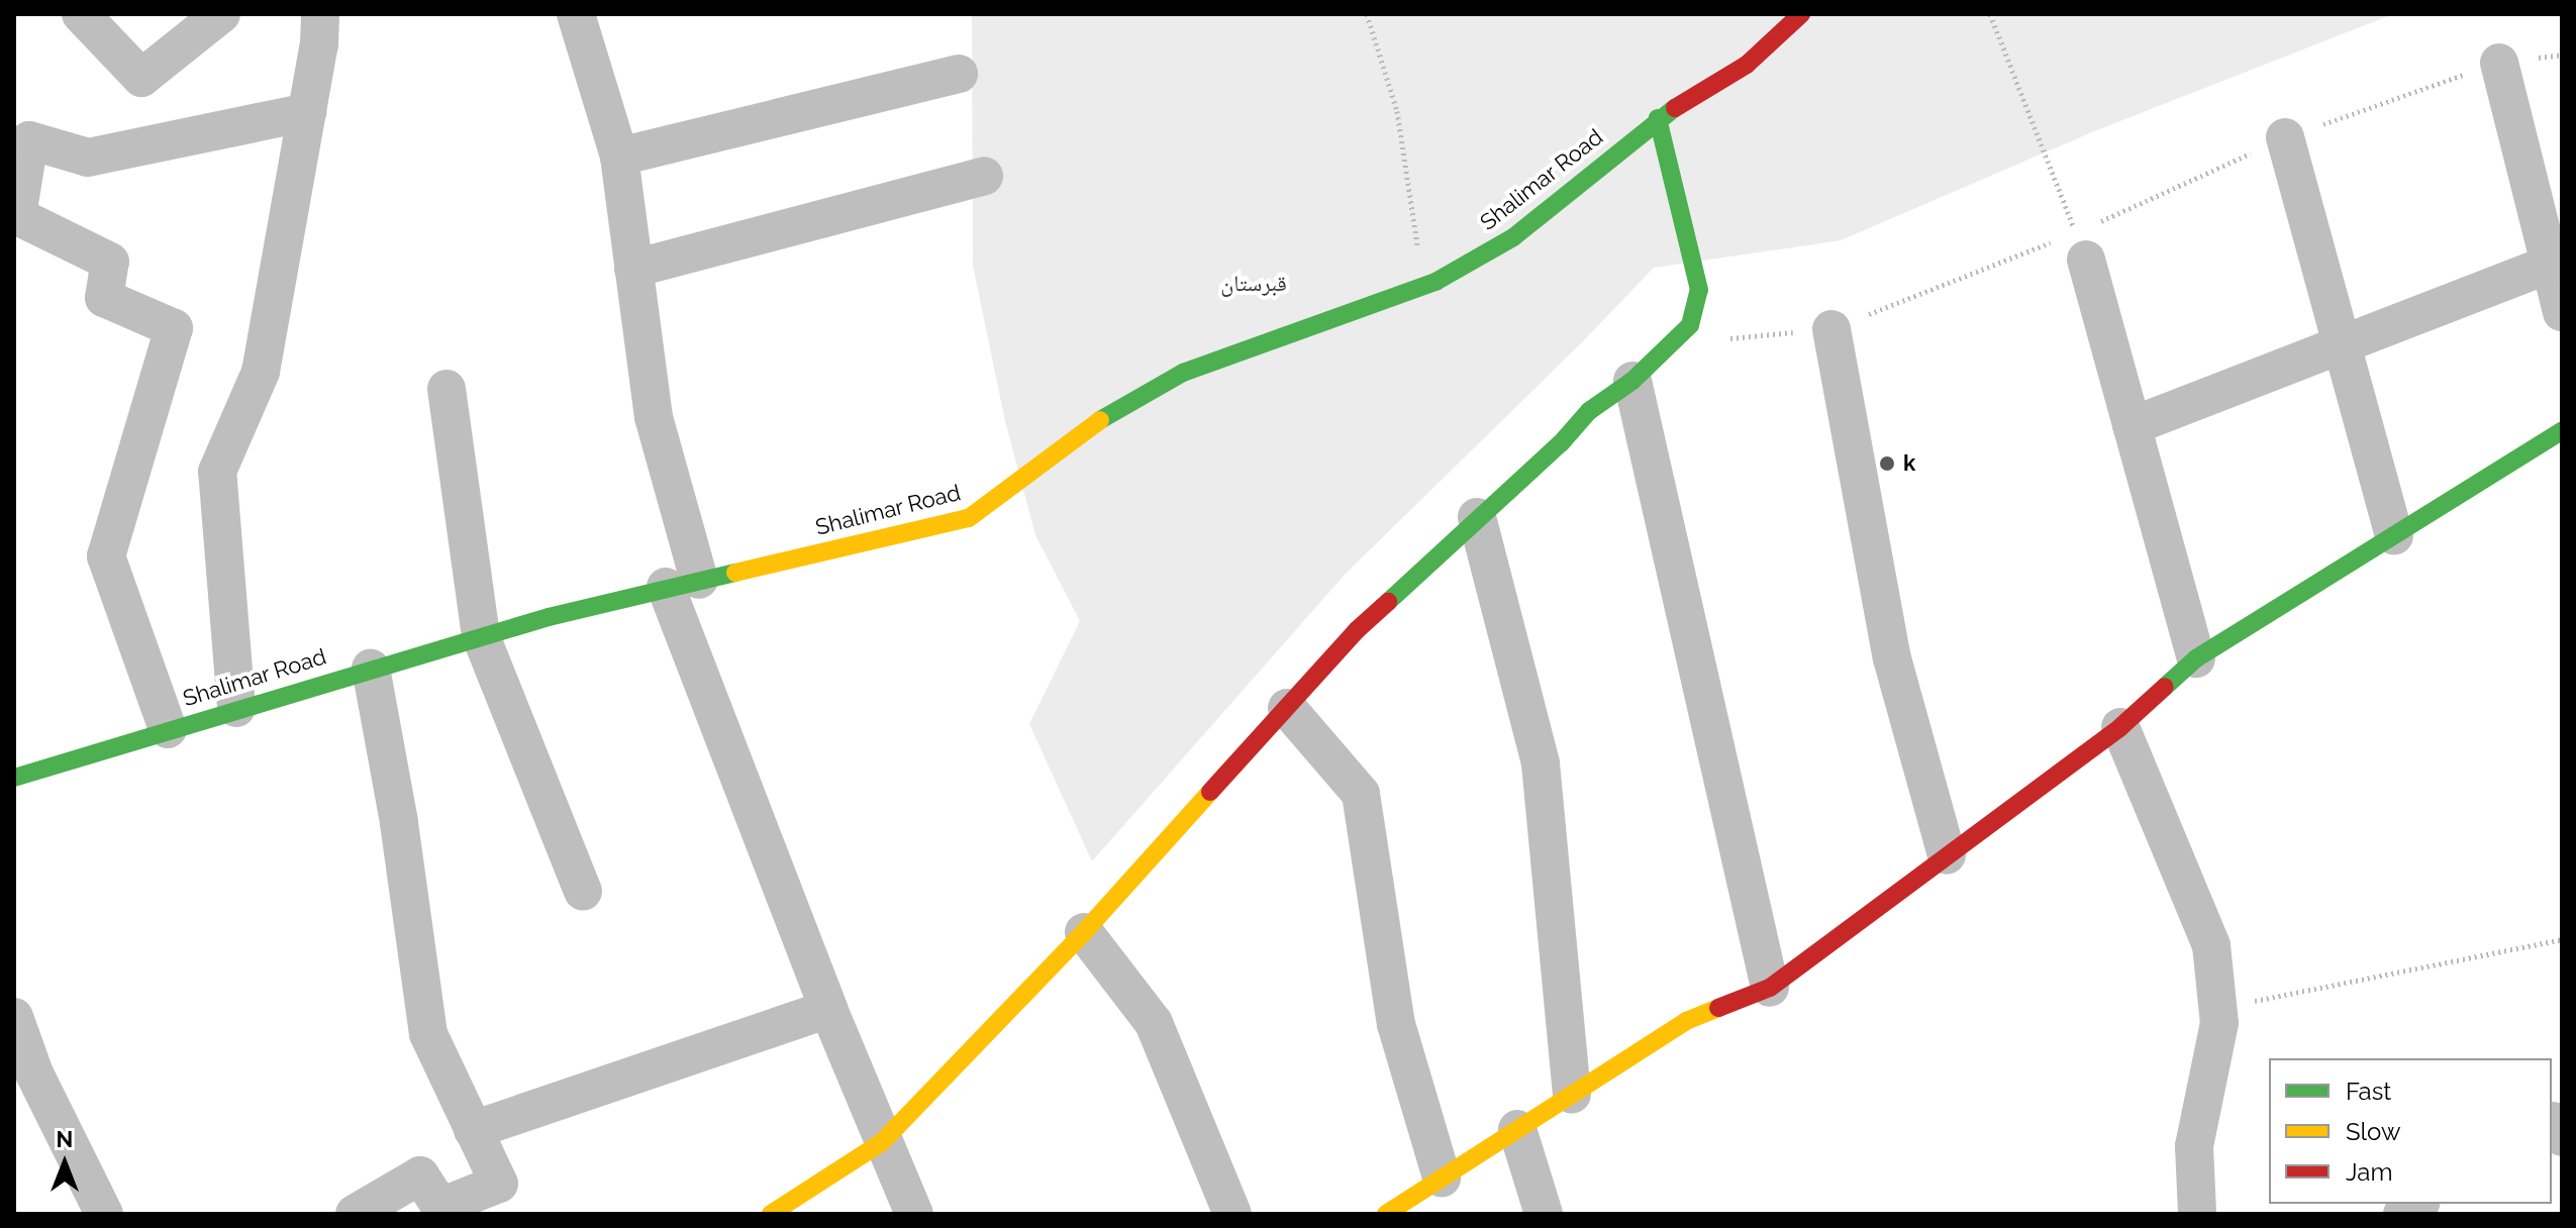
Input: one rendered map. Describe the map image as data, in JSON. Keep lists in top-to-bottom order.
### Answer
{
  "streets": {
    "street": ["Shalimar Road"]
  },
  "parks": ["قبرستان"],
  "places": ["k"],
  "legend": ["Fast", "Slow", "Jam"],
  "north": "top"
}
